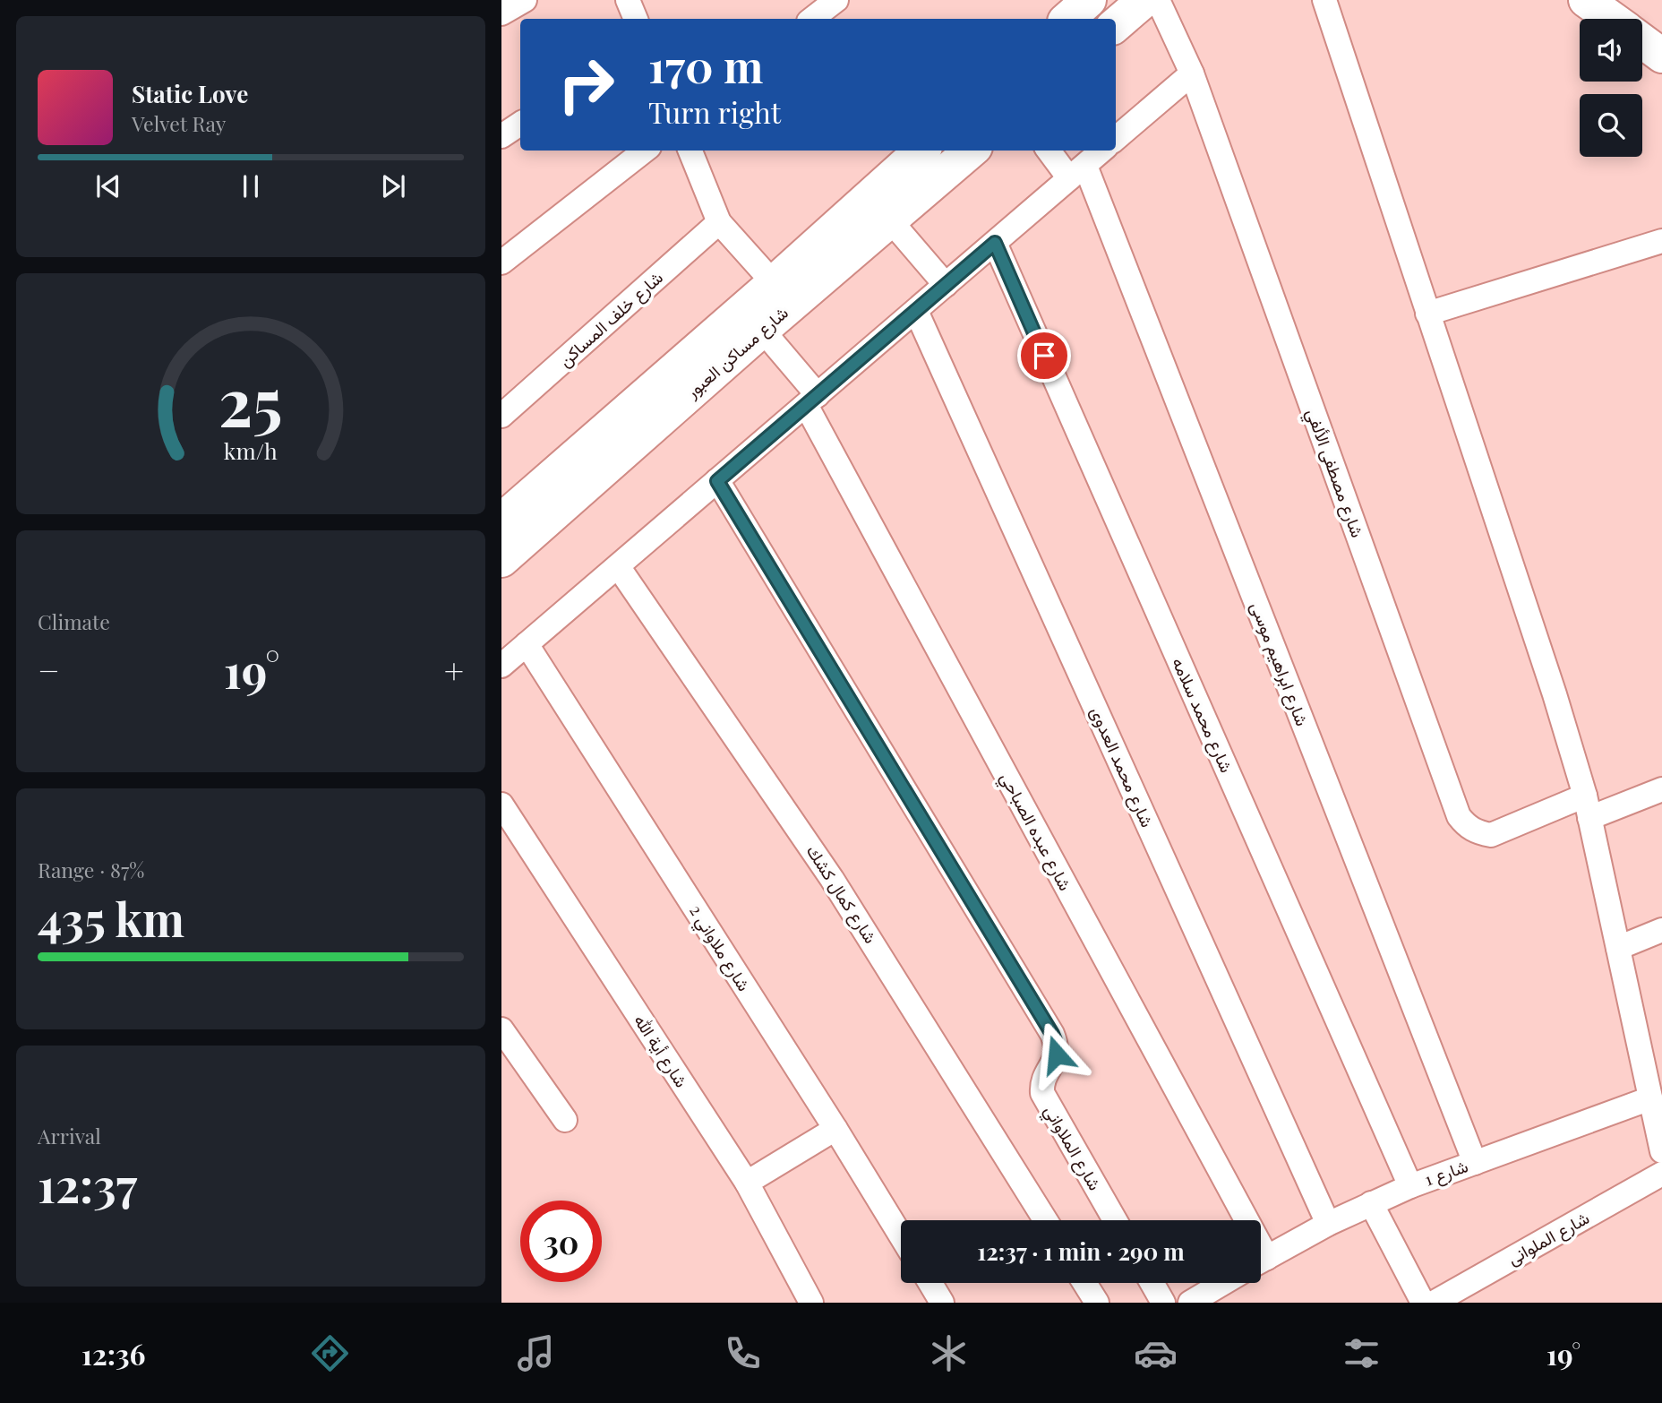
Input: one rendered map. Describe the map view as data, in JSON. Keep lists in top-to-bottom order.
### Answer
{
  "streets": {
    "main road": ["شارع مساكن العبور"],
    "street": [
      "شارع خلف المساكن",
      "شارع مصطفى الألفي",
      "شارع ابراهيم موسى",
      "شارع محمد سلامه",
      "شارع محمد العدوى",
      "شارع عبده الصباحي",
      "شارع كمال كشك",
      "شارع ملاواني 2",
      "شارع أية الله",
      "شارع الملاواني",
      "شارع 1",
      "شارع الملوانى"
    ]
  },
  "crossings": [
    ["شارع مساكن العبور", "شارع عبده الصباحي"],
    ["شارع ابراهيم موسى", "شارع 1"],
    ["شارع محمد سلامه", "شارع 1"],
    ["شارع محمد العدوى", "شارع 1"]
  ],
  "page": {
    "turn": ["170 m", "Turn right"],
    "song": ["Static Love", "Velvet Ray"],
    "tile": [
      "Climate",
      ["Range · 87%", "435 km"],
      ["Arrival", "12:37"]
    ],
    "heat": ["−", "19°", "+"],
    "limit": "30",
    "trip": "12:37 · 1 min · 290 m",
    "tabs": ["12:36", "19°"],
    "gauge": ["25", "km/h"]
  }
}
